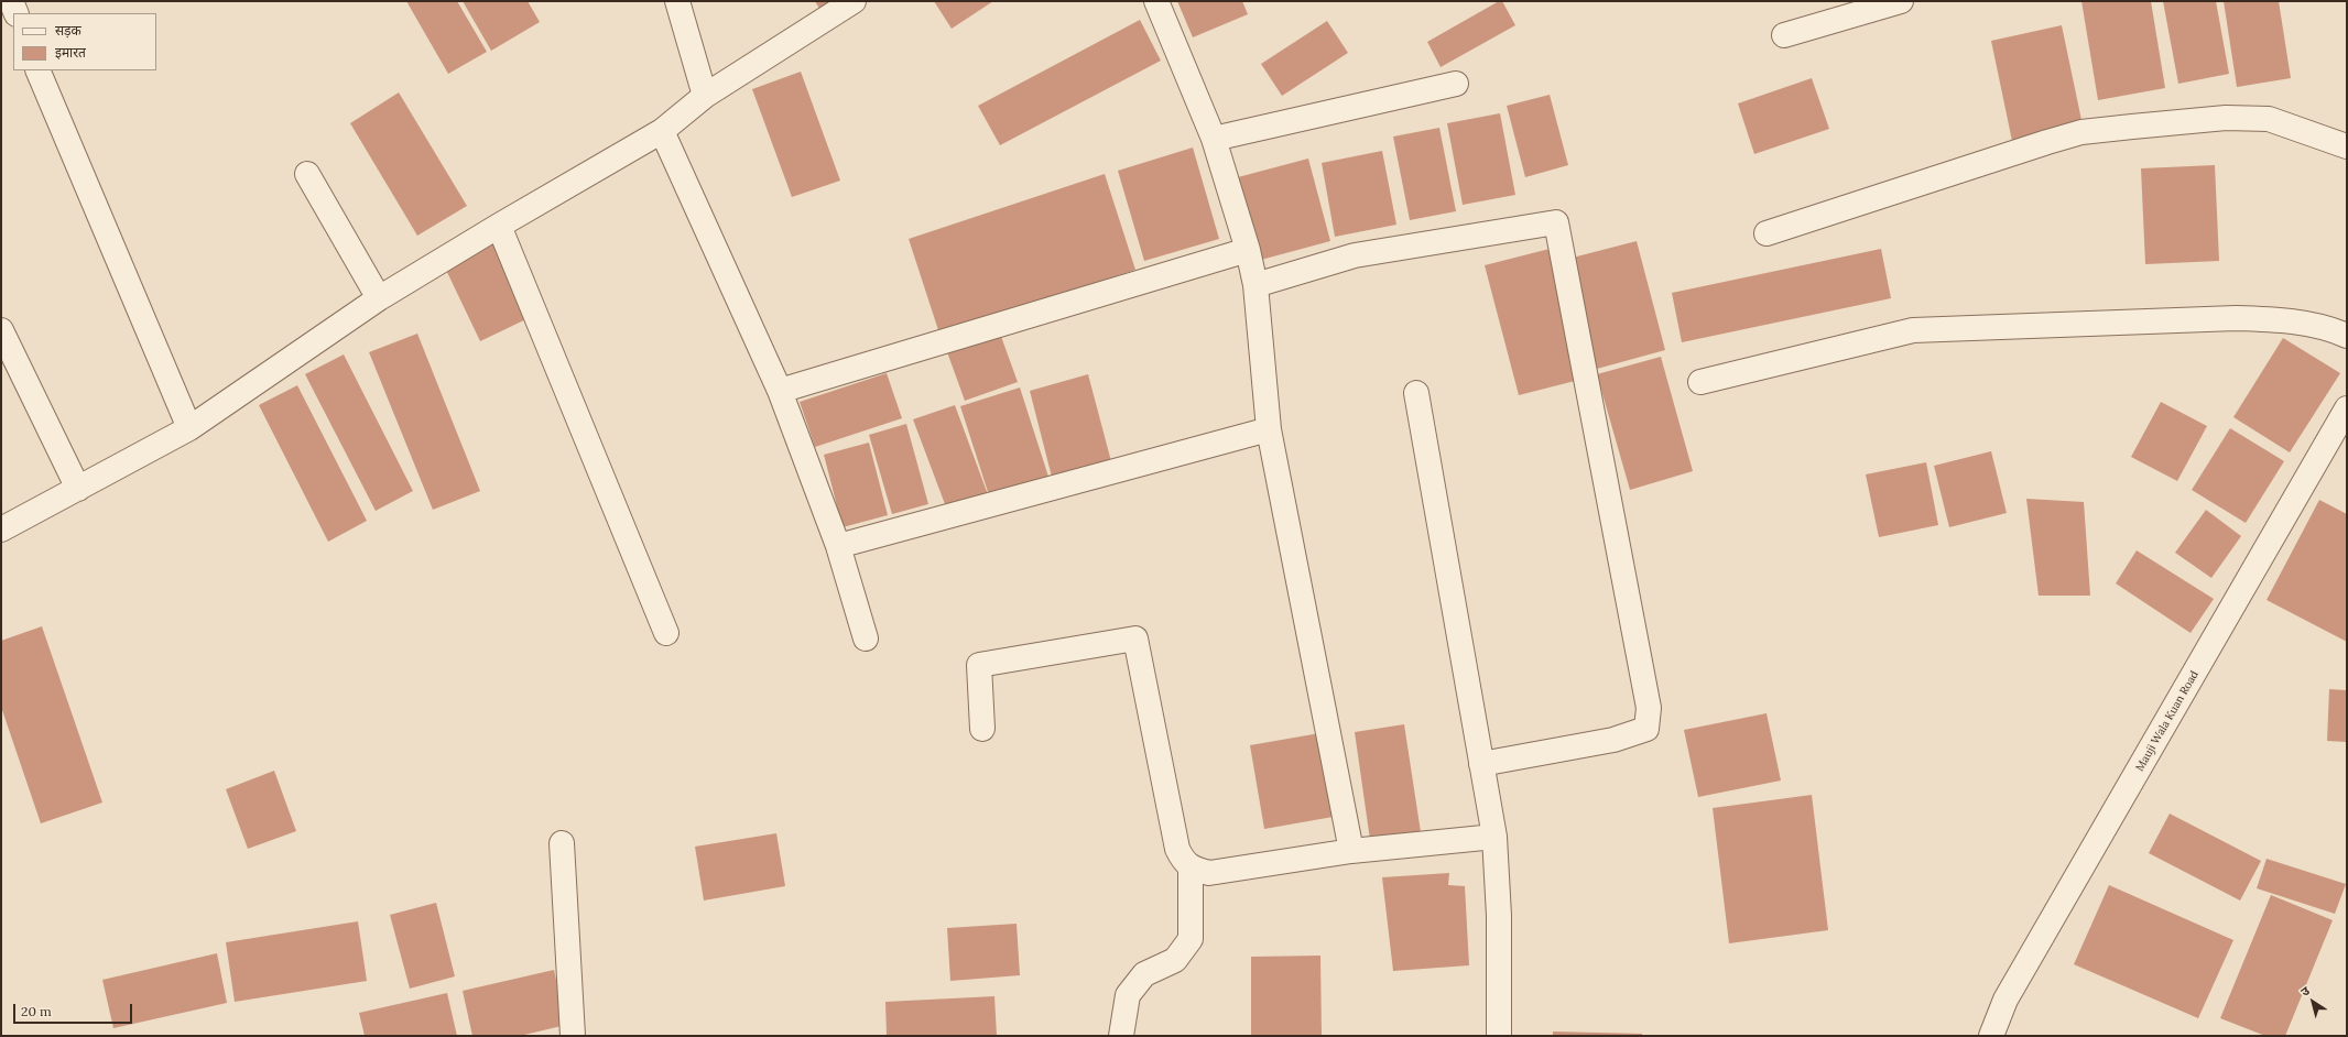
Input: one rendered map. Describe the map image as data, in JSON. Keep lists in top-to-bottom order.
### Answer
{
  "streets": {
    "street": ["Mauji Wala Kuan Road"]
  },
  "legend": ["सड़क", "इमारत"],
  "scale_bar": "20 m",
  "north": "top left"
}
